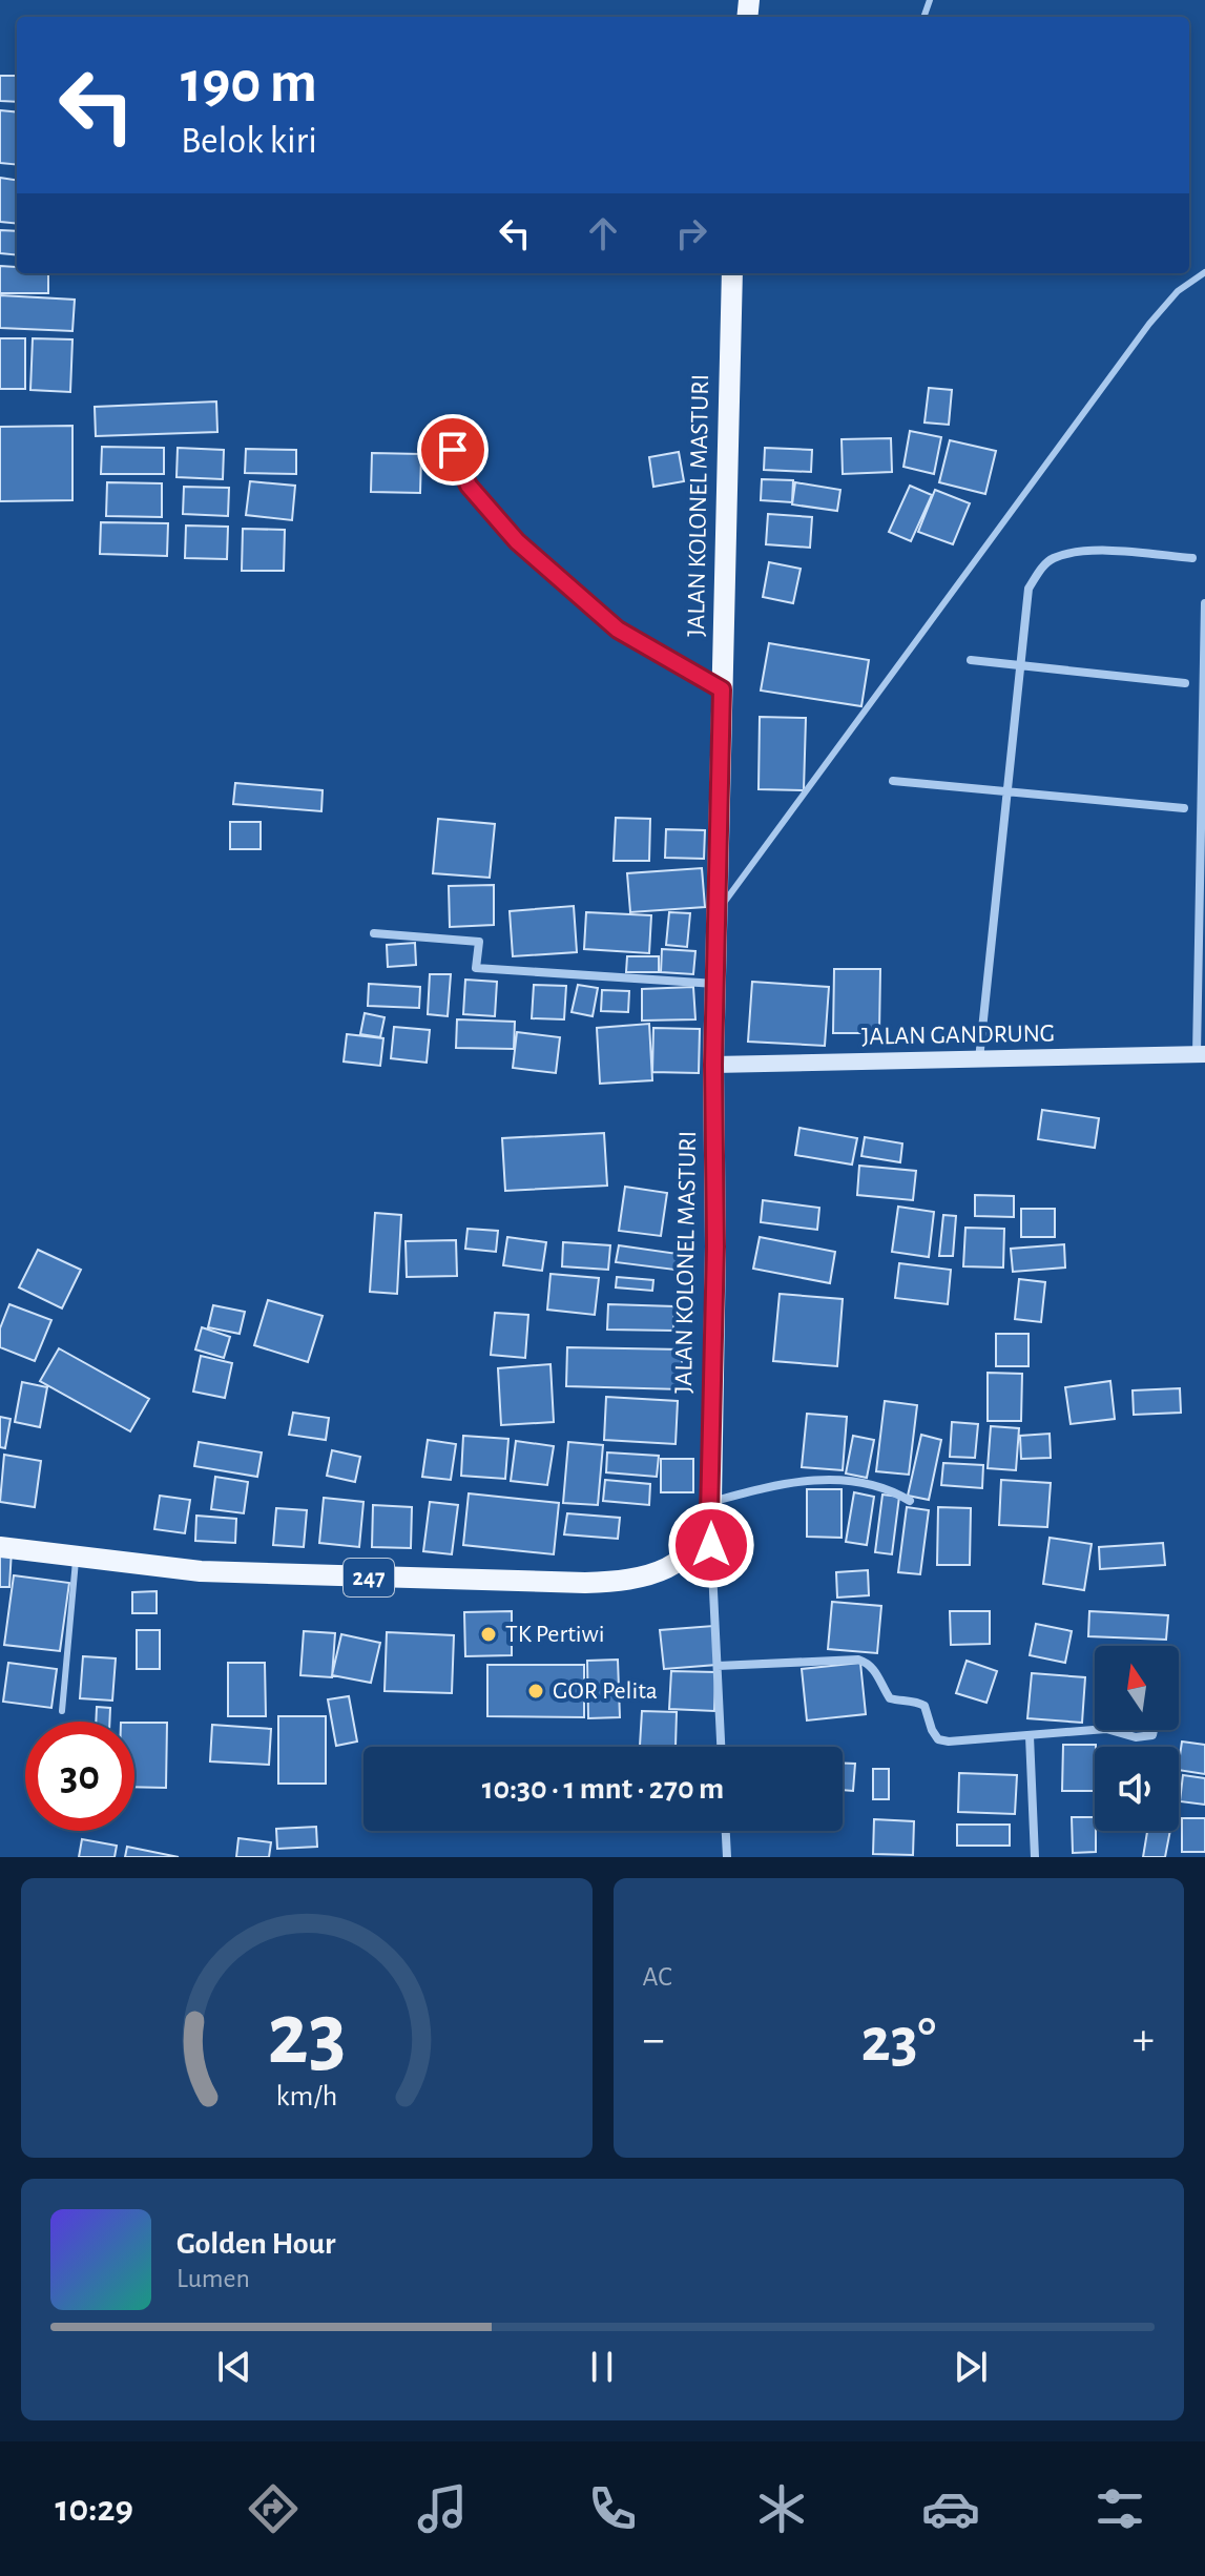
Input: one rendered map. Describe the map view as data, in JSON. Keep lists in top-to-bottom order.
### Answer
{
  "streets": {
    "main road": ["JALAN KOLONEL MASTURI", "247"],
    "street": ["JALAN GANDRUNG"]
  },
  "crossings": [
    ["JALAN KOLONEL MASTURI", "JALAN GANDRUNG"]
  ],
  "places": ["TK Pertiwi", "GOR Pelita"],
  "north": "top",
  "page": {
    "turn": ["190 m", "Belok kiri"],
    "limit": "30",
    "trip": "10:30 · 1 mnt · 270 m",
    "tile": "AC",
    "heat": ["−", "23°", "+"],
    "song": ["Golden Hour", "Lumen"],
    "tabs": "10:29",
    "gauge": ["23", "km/h"]
  }
}
